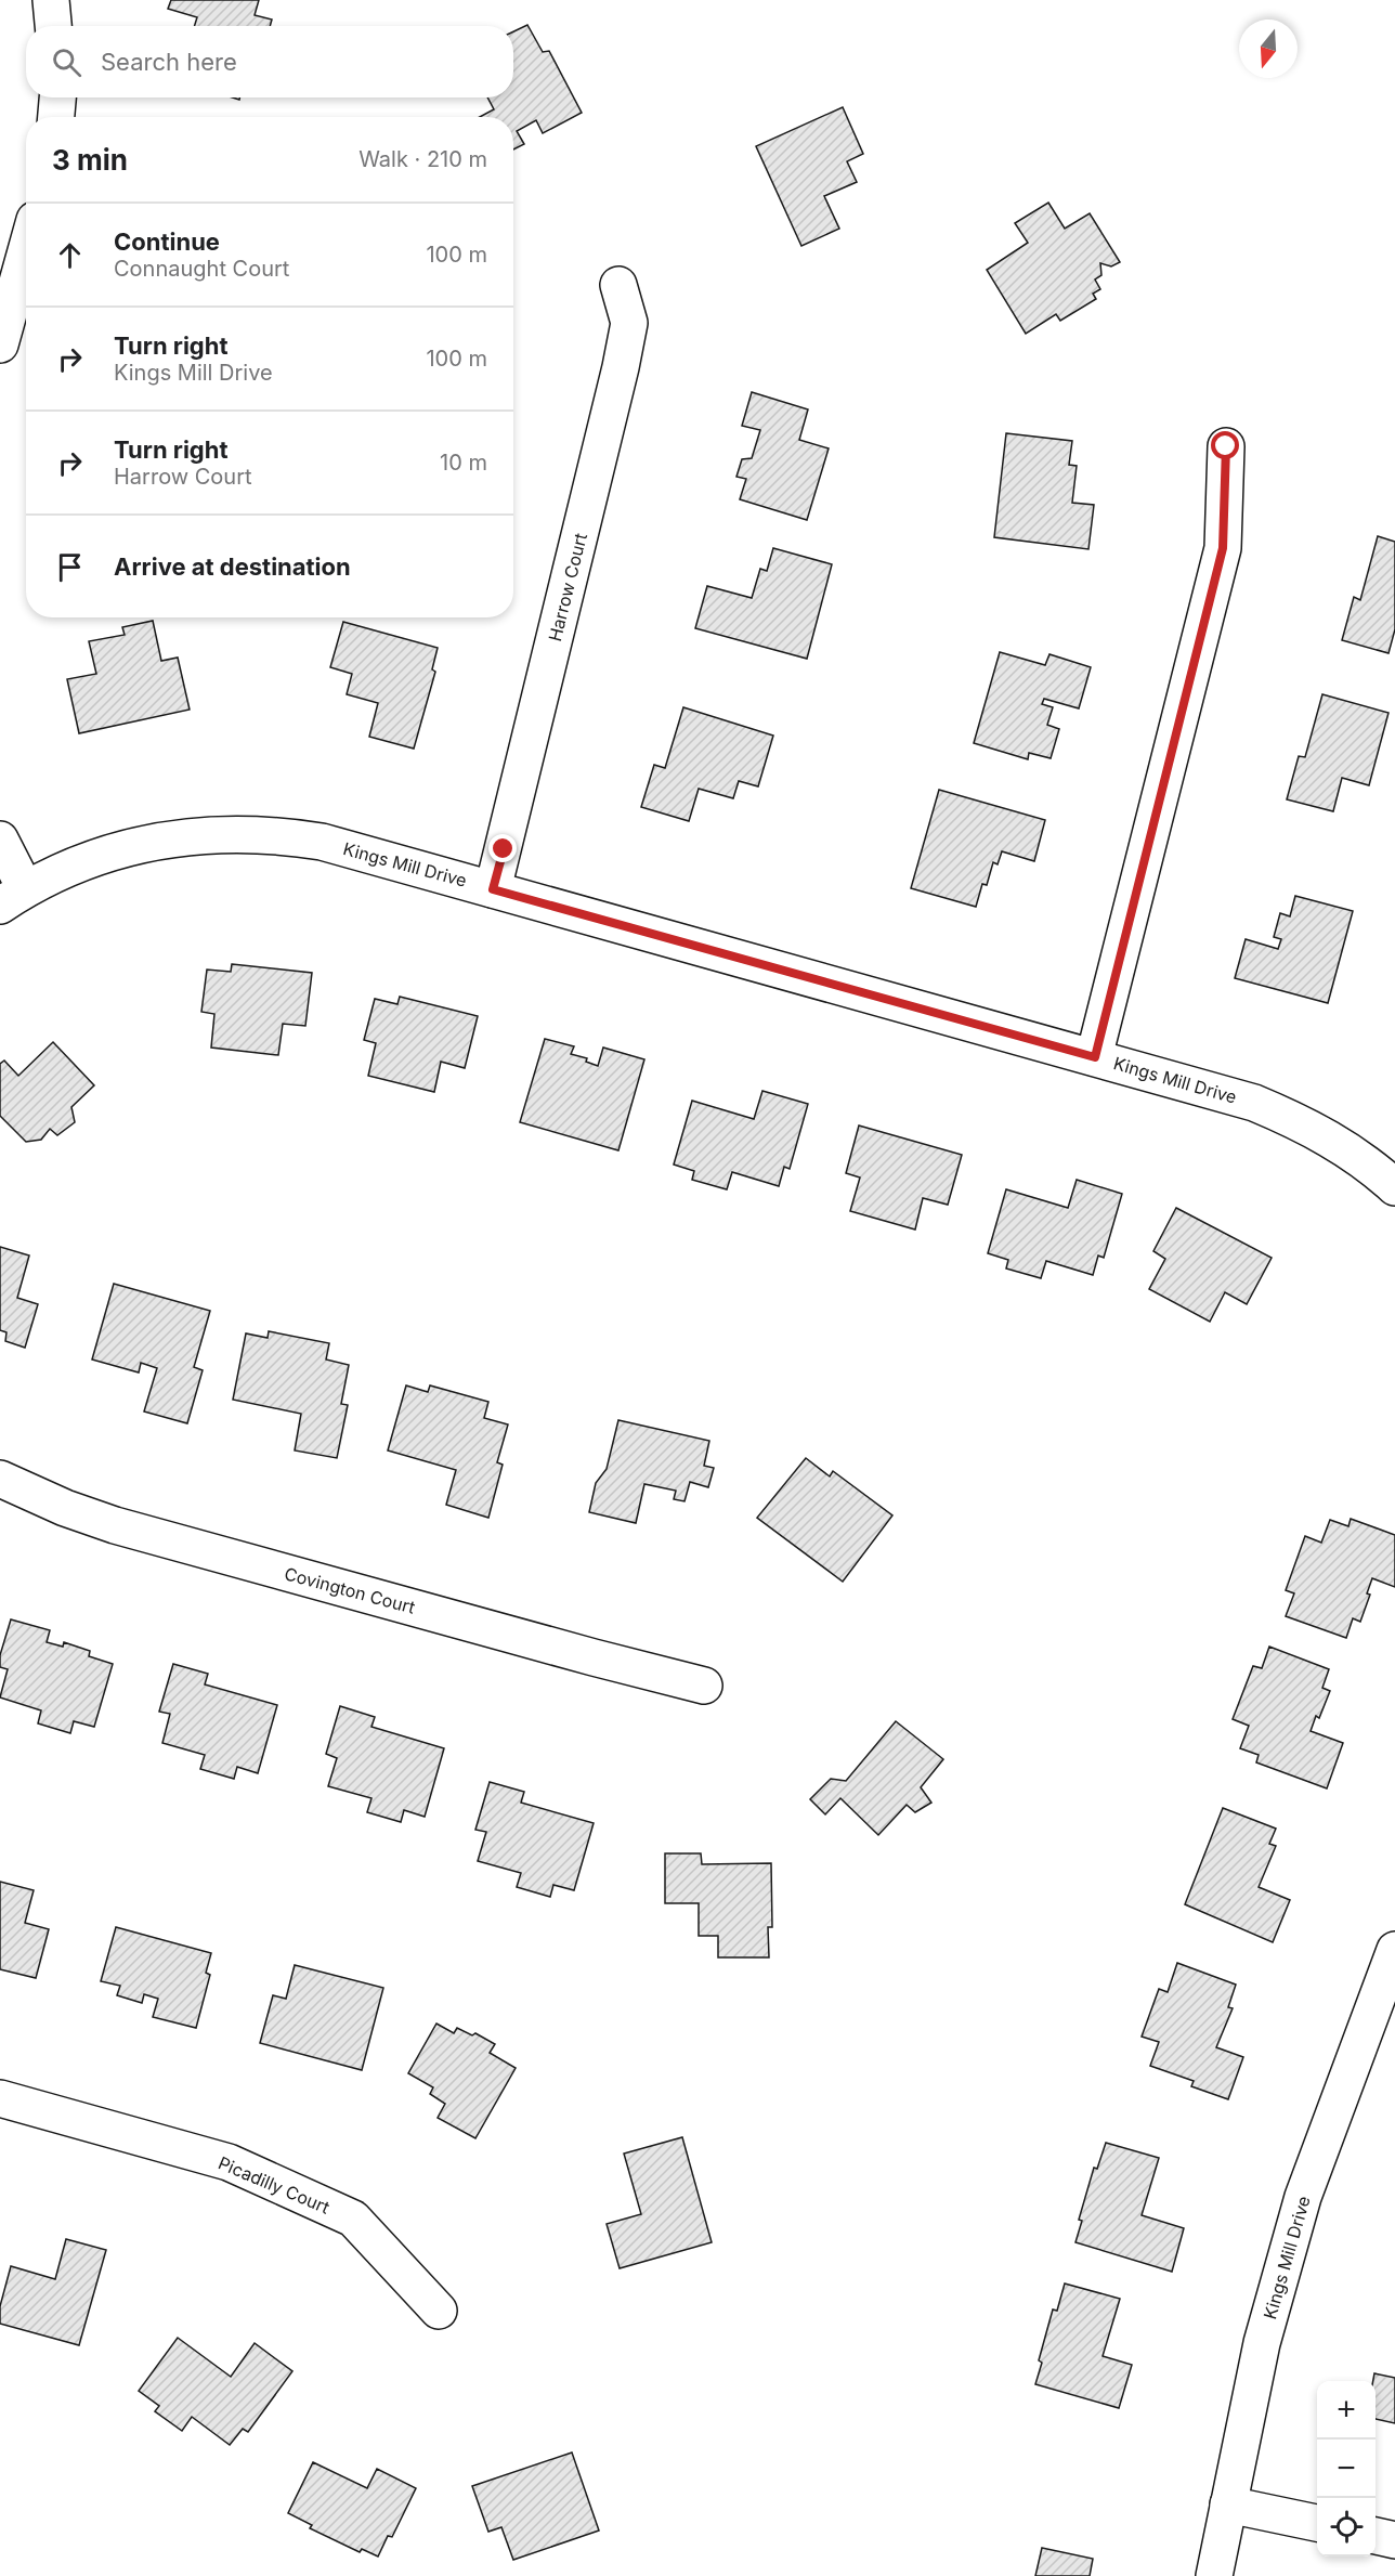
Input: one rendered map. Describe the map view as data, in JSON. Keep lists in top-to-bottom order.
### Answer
{
  "streets": {
    "street": [
      "Harrow Court",
      "Kings Mill Drive",
      "Covington Court",
      "Picadilly Court"
    ]
  },
  "crossings": [
    ["Harrow Court", "Kings Mill Drive"]
  ],
  "north": "bottom",
  "page": {
    "search": "Search here",
    "heading": ["3 min", "Walk · 210 m"],
    "list": [
      ["Continue", "Connaught Court", "100 m"],
      ["Turn right", "Kings Mill Drive", "100 m"],
      ["Turn right", "Harrow Court", "10 m"],
      "Arrive at destination"
    ],
    "map_buttons": ["+", "−"]
  }
}
